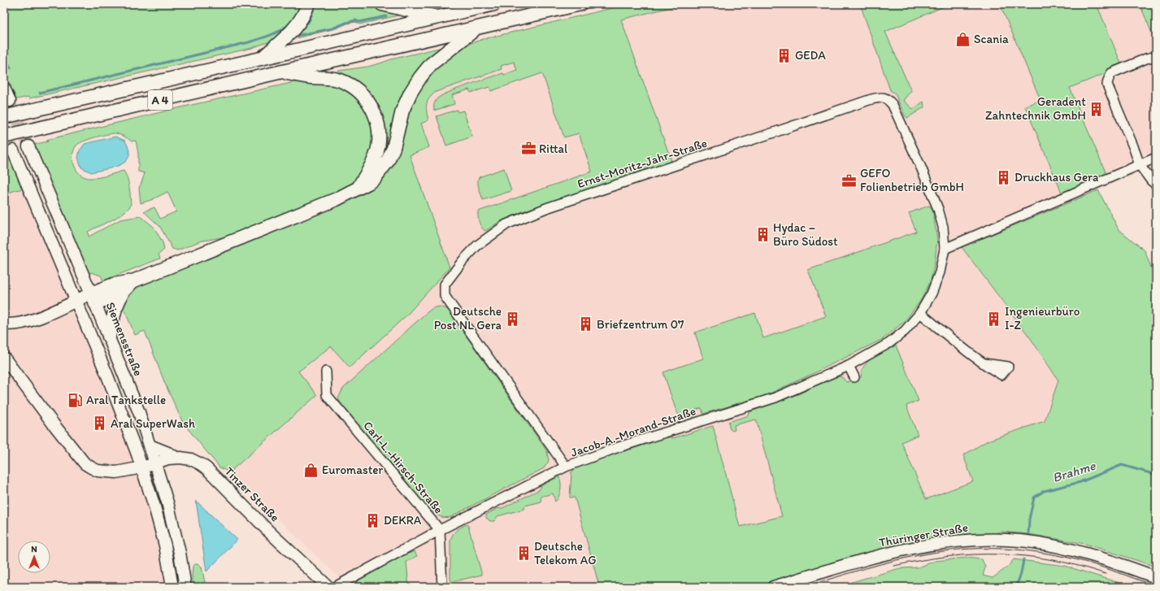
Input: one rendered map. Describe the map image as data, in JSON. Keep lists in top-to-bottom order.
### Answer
{
  "streets": {
    "highway": ["A 4"],
    "main road": ["Siemensstraße", "Tinzer Straße", "Thüringer Straße"],
    "street": ["Ernst-Moritz-Jahr-Straße", "Jacob-A.-Morand-Straße", "Carl-L.-Hirsch-Straße"]
  },
  "crossings": [
    ["Ernst-Moritz-Jahr-Straße", "Jacob-A.-Morand-Straße"],
    ["Siemensstraße", "Tinzer Straße"],
    ["Jacob-A.-Morand-Straße", "Carl-L.-Hirsch-Straße"]
  ],
  "water": ["Brahme"],
  "places": {
    "shop": ["Scania", "Euromaster"],
    "building": [
      "GEDA",
      "Geradent Zahntechnik GmbH",
      "Druckhaus Gera",
      "Hydac – Büro Südost",
      "Deutsche Post NL Gera",
      "Ingenieurbüro I-Z",
      "Briefzentrum 07",
      "Aral SuperWash",
      "DEKRA",
      "Deutsche Telekom AG"
    ],
    "office": ["Rittal", "GEFO Folienbetrieb GmbH"],
    "fuel station": ["Aral Tankstelle"]
  },
  "north": "top"
}
